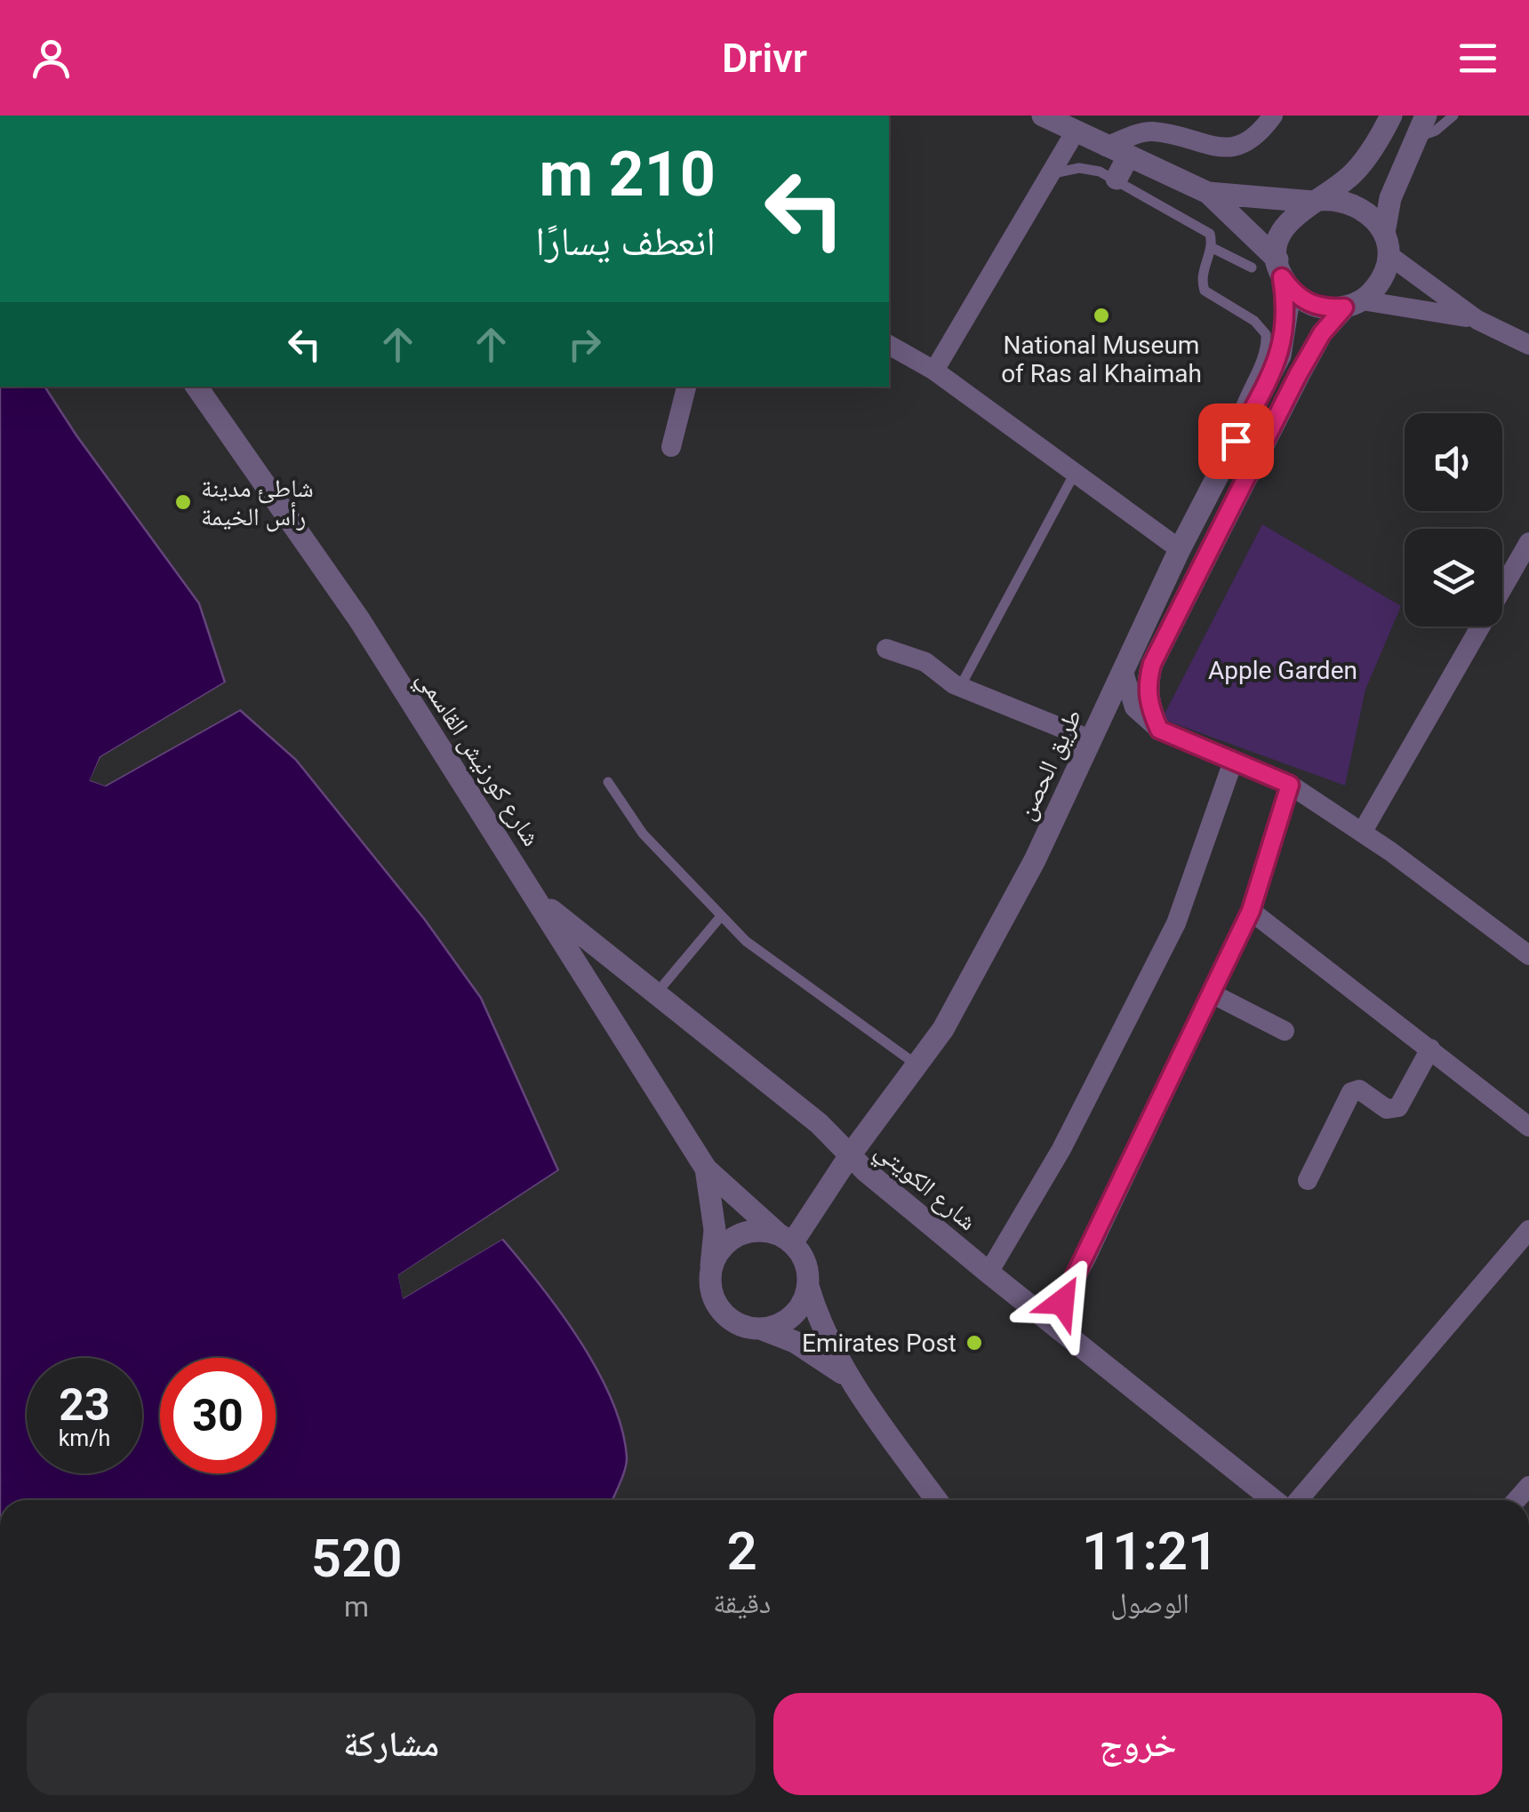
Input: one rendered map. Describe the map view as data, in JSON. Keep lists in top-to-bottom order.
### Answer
{
  "streets": {
    "street": ["شارع كورنيش القاسمي", "طريق الحصن", "شارع الكويتي"]
  },
  "crossings": [
    ["شارع كورنيش القاسمي", "طريق الحصن"],
    ["شارع كورنيش القاسمي", "شارع الكويتي"],
    ["طريق الحصن", "شارع الكويتي"]
  ],
  "parks": ["Apple Garden"],
  "places": ["National Museum of Ras al Khaimah", "شاطئ مدينة رأس الخيمة", "Emirates Post"],
  "page": {
    "header": "Drivr",
    "turn": ["210 m", "انعطف يسارًا"],
    "speed": "23 km/h",
    "limit": "30",
    "eta": [
      "11:21",
      "الوصول",
      "2",
      "دقيقة",
      "520",
      "m"
    ],
    "buttons": ["خروج", "مشاركة"]
  }
}
